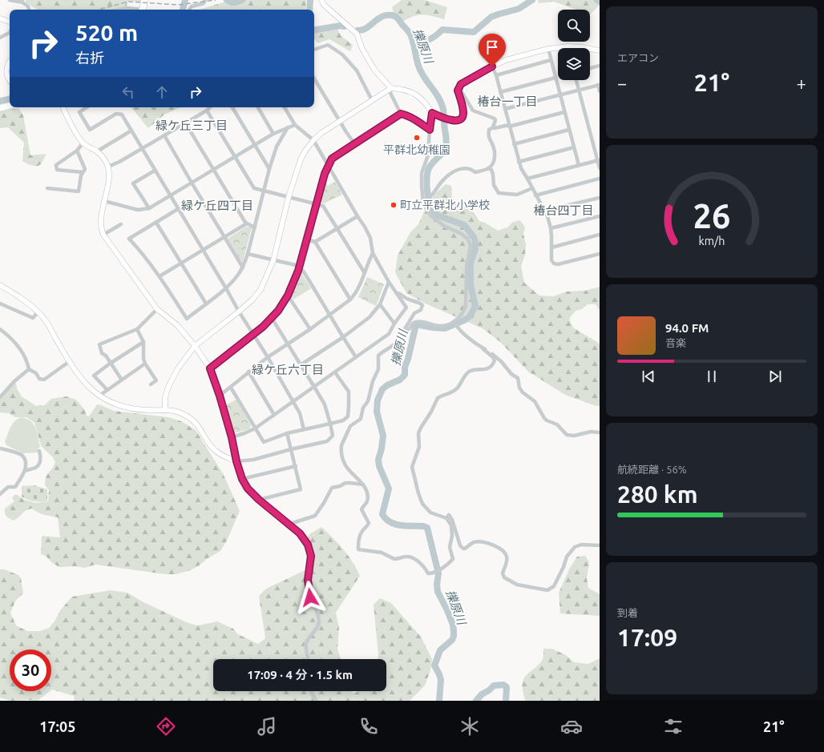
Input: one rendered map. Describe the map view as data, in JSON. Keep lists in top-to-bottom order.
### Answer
{
  "districts": [
    "椿台一丁目",
    "緑ケ丘三丁目",
    "緑ケ丘四丁目",
    "椿台四丁目",
    "緑ケ丘六丁目"
  ],
  "water": ["擽原川"],
  "places": ["平群北幼稚園", "町立平群北小学校"],
  "page": {
    "tile": [
      "エアコン",
      ["航続距離 · 56%", "280 km"],
      ["到着", "17:09"]
    ],
    "turn": ["520 m", "右折"],
    "heat": ["−", "21°", "+"],
    "song": ["94.0 FM", "音楽"],
    "limit": "30",
    "trip": "17:09 · 4 分 · 1.5 km",
    "tabs": ["17:05", "21°"],
    "gauge": ["26", "km/h"]
  }
}
